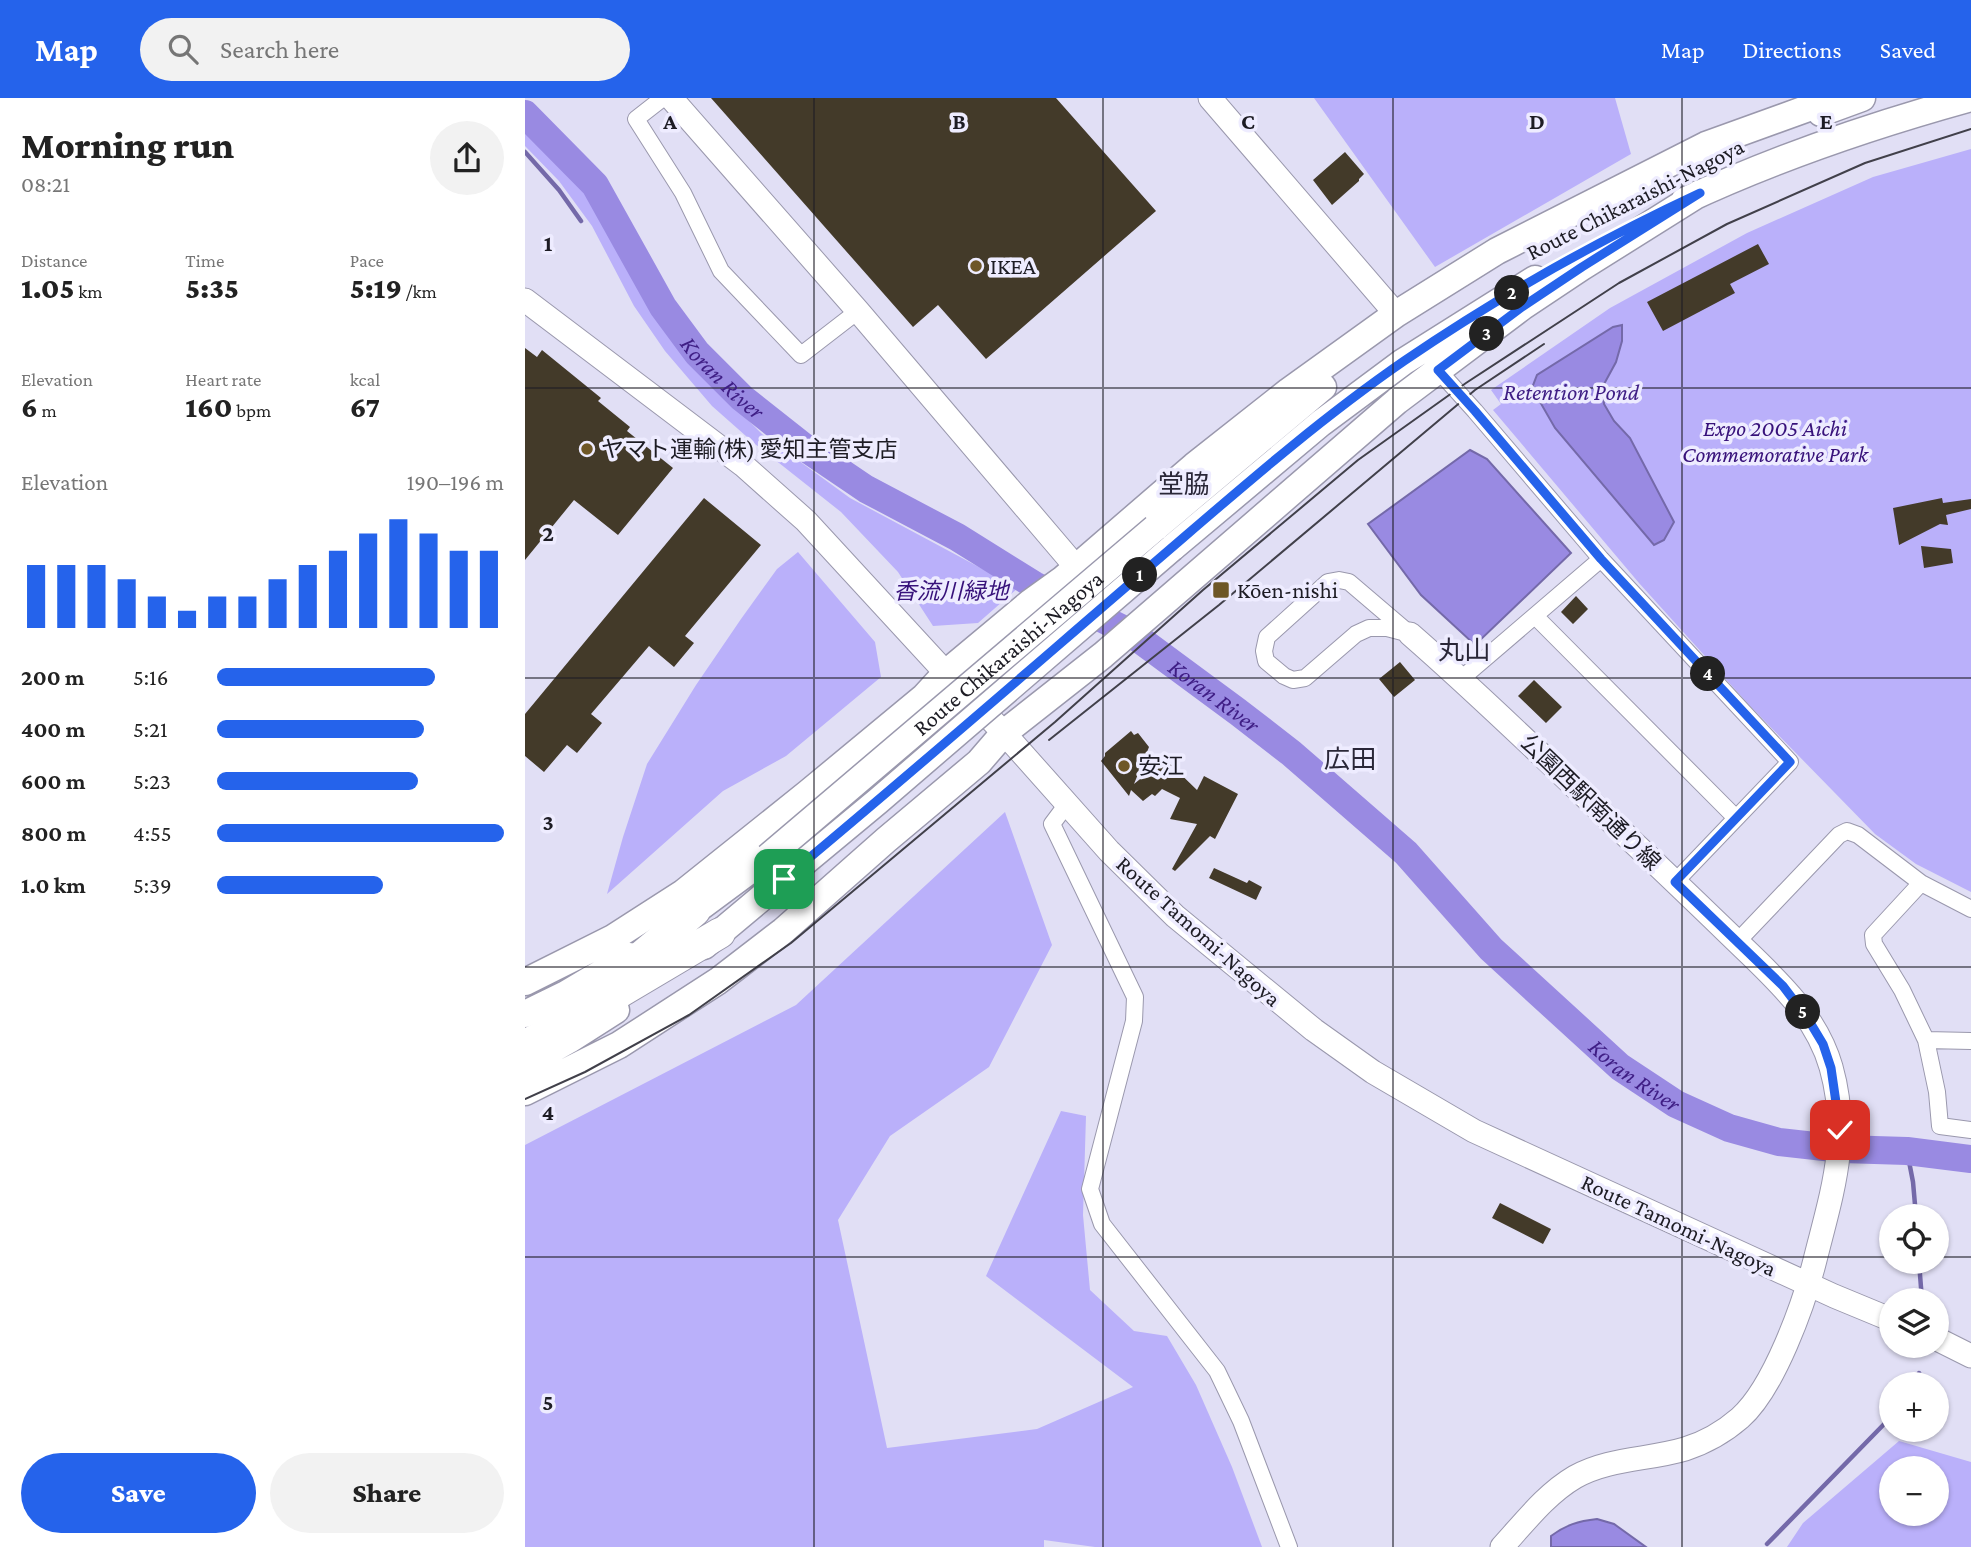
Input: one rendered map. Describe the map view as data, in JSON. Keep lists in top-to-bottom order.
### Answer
{
  "streets": {
    "main road": ["Route Chikaraishi-Nagoya"],
    "street": ["公園西駅南通り線", "Route Tamomi-Nagoya"]
  },
  "crossings": [
    ["公園西駅南通り線", "Route Tamomi-Nagoya"]
  ],
  "districts": ["堂脇", "丸山", "広田"],
  "water": ["Koran River", "Retention Pond"],
  "parks": ["Expo 2005 Aichi Commemorative Park", "香流川緑地"],
  "places": {
    "other": ["IKEA", "ヤマト運輸(株) 愛知主管支店", "安江"],
    "transit": ["Kōen-nishi"]
  },
  "page": {
    "header": "Map",
    "search": "Search here",
    "nav": ["Map", "Directions", "Saved"],
    "heading": ["Morning run", "08:21"],
    "stats": [
      ["Distance", "1.05 km"],
      ["Time", "5:35"],
      ["Pace", "5:19 /km"],
      ["Elevation", "6 m"],
      ["Heart rate", "160 bpm"],
      ["kcal", "67"]
    ],
    "pins": [
      "2",
      "3",
      "1",
      "4",
      "5"
    ],
    "chart": ["Elevation", "190–196 m"],
    "list": [
      {
        "name": "200 m",
        "note": "5:16"
      },
      {
        "name": "400 m",
        "note": "5:21"
      },
      {
        "name": "600 m",
        "note": "5:23"
      },
      {
        "name": "800 m",
        "note": "4:55"
      },
      {
        "name": "1.0 km",
        "note": "5:39"
      }
    ],
    "map_buttons": ["+", "−"],
    "buttons": ["Save", "Share"]
  },
  "grid": {
    "columns": [
      "A",
      "B",
      "C",
      "D",
      "E"
    ],
    "rows": [
      "1",
      "2",
      "3",
      "4",
      "5"
    ]
  }
}
